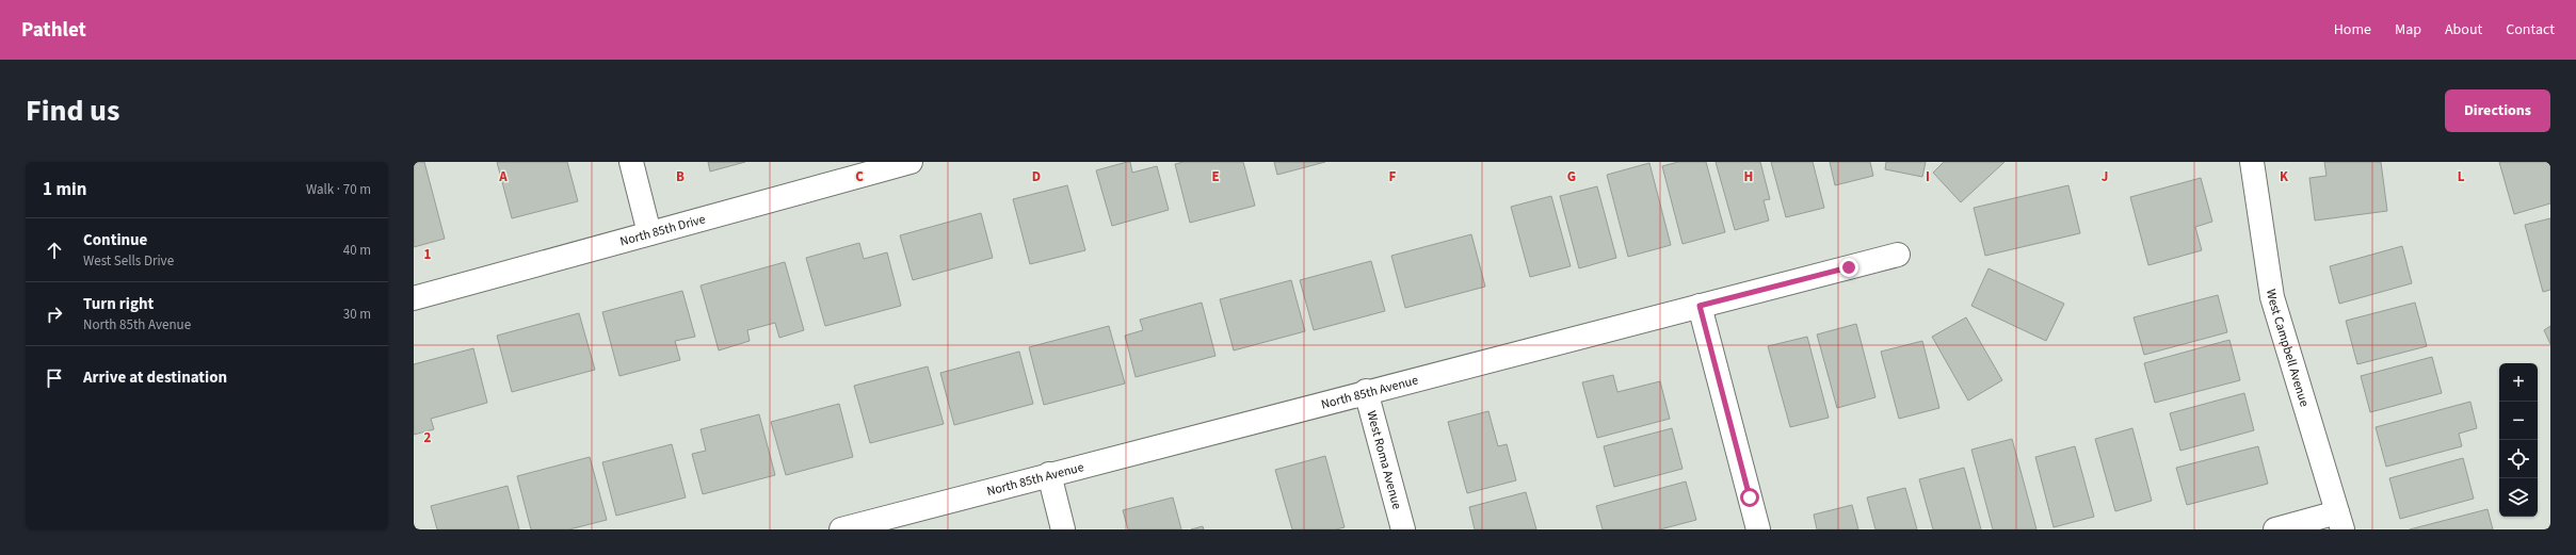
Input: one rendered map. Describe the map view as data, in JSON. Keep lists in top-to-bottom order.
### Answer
{
  "streets": {
    "street": [
      "North 85th Drive",
      "West Campbell Avenue",
      "North 85th Avenue",
      "West Roma Avenue"
    ]
  },
  "crossings": [
    ["North 85th Avenue", "West Roma Avenue"]
  ],
  "page": {
    "header": "Pathlet",
    "nav": [
      "Home",
      "Map",
      "About",
      "Contact"
    ],
    "title": "Find us",
    "buttons": "Directions",
    "heading": ["1 min", "Walk · 70 m"],
    "list": [
      ["Continue", "West Sells Drive", "40 m"],
      ["Turn right", "North 85th Avenue", "30 m"],
      "Arrive at destination"
    ],
    "map_buttons": ["+", "−"]
  },
  "grid": {
    "columns": [
      "A",
      "B",
      "C",
      "D",
      "E",
      "F",
      "G",
      "H",
      "I",
      "J",
      "K",
      "L"
    ],
    "rows": ["1", "2"]
  }
}
